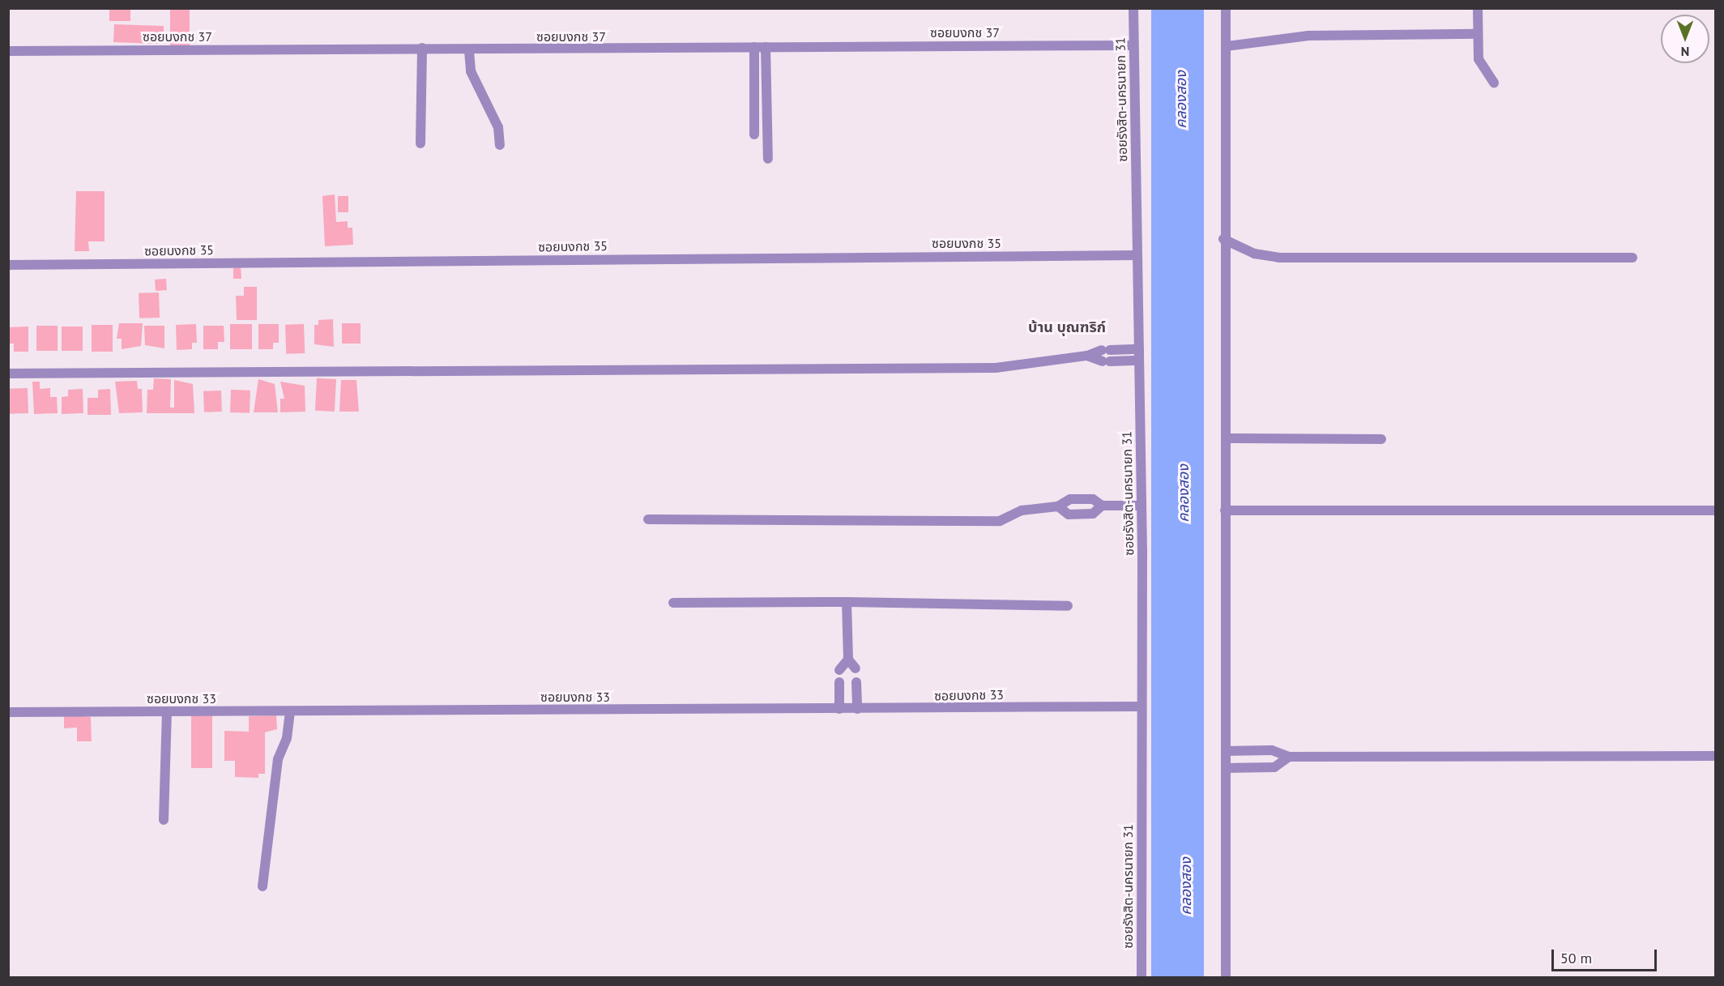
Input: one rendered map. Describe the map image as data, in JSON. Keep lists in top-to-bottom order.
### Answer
{
  "streets": {
    "street": [
      "ซอยบงกช 37",
      "ซอยรังสิต-นครนายก 31",
      "ซอยบงกช 35",
      "ซอยบงกช 33"
    ]
  },
  "crossings": [
    ["ซอยบงกช 37", "ซอยรังสิต-นครนายก 31"],
    ["ซอยรังสิต-นครนายก 31", "ซอยบงกช 35"],
    ["ซอยรังสิต-นครนายก 31", "ซอยบงกช 33"]
  ],
  "districts": ["บ้าน บุณฑริก์"],
  "water": ["คลองสอง"],
  "scale_bar": "50 m",
  "north": "bottom"
}
